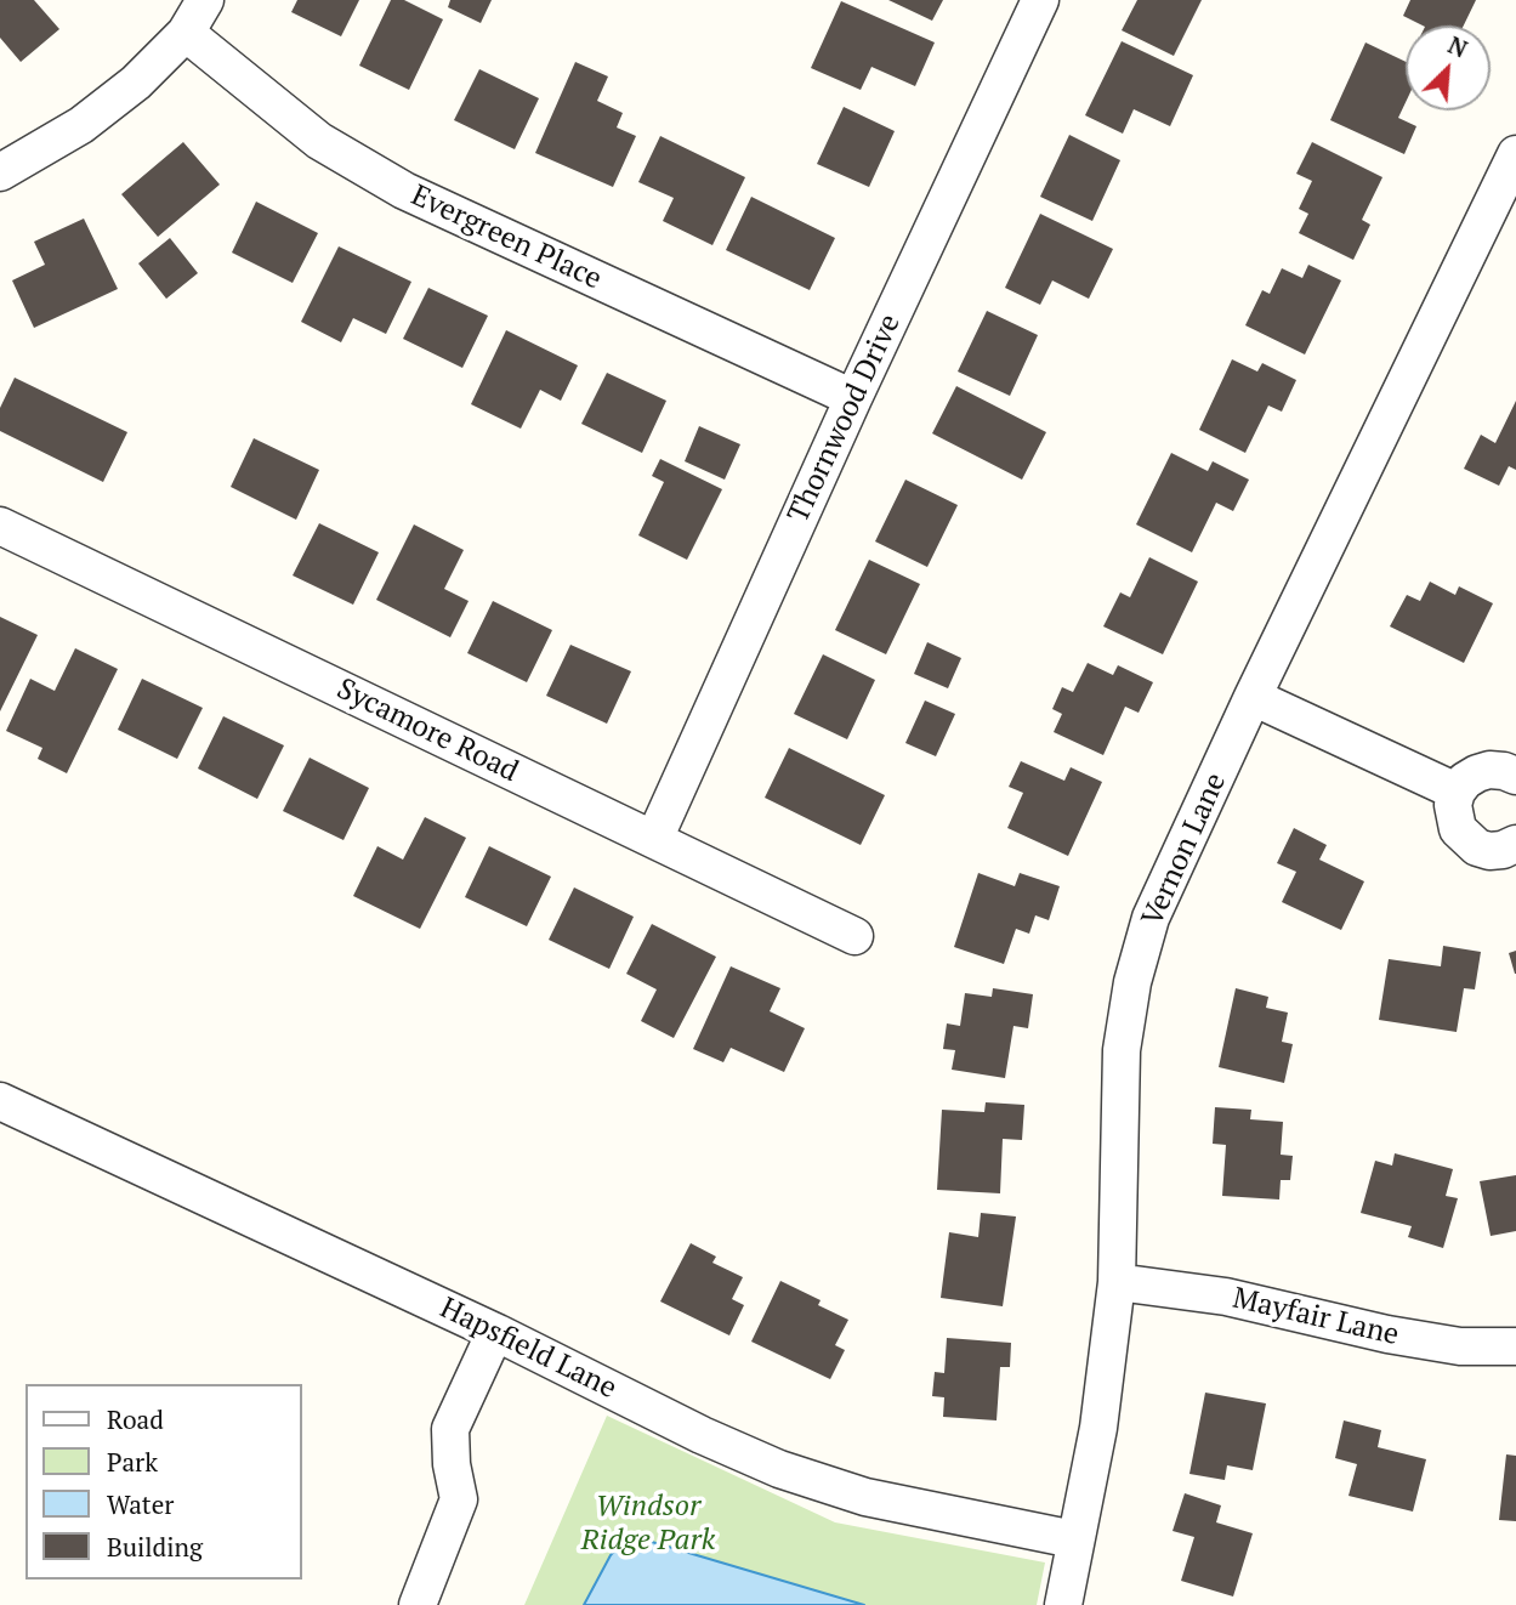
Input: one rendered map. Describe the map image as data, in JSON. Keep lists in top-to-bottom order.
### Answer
{
  "streets": {
    "street": [
      "Evergreen Place",
      "Thornwood Drive",
      "Sycamore Road",
      "Vernon Lane",
      "Mayfair Lane",
      "Hapsfield Lane"
    ]
  },
  "crossings": [
    ["Evergreen Place", "Thornwood Drive"],
    ["Thornwood Drive", "Sycamore Road"],
    ["Vernon Lane", "Mayfair Lane"],
    ["Vernon Lane", "Hapsfield Lane"]
  ],
  "parks": ["Windsor Ridge Park"],
  "legend": [
    "Road",
    "Park",
    "Water",
    "Building"
  ],
  "north": "top right"
}
